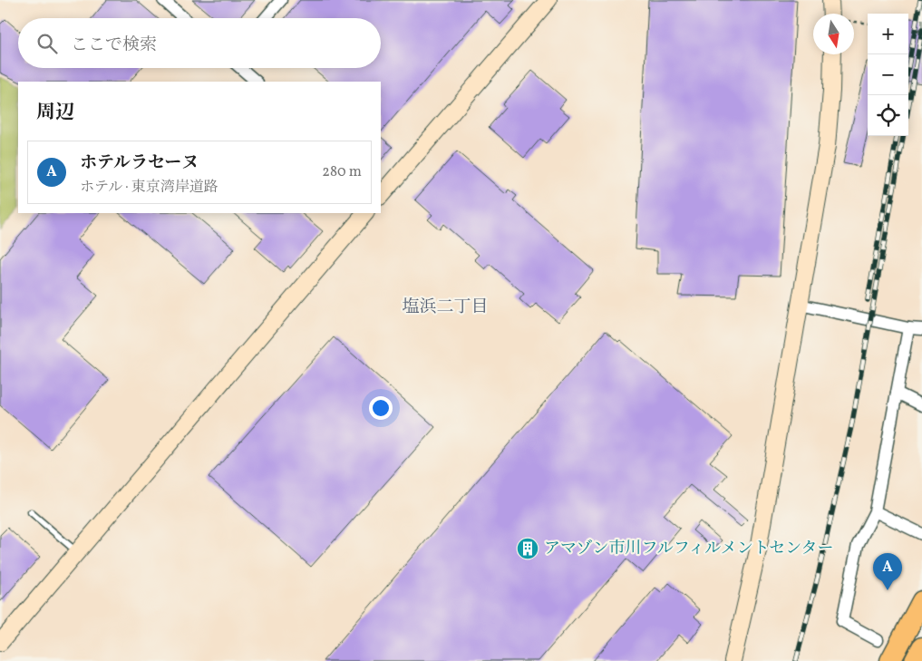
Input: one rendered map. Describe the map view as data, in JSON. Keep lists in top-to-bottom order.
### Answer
{
  "districts": ["塩浜二丁目"],
  "places": {
    "building": ["アマゾン市川フルフィルメントセンター"]
  },
  "north": "bottom",
  "page": {
    "map_buttons": ["+", "−"],
    "search": "ここで検索",
    "heading": "周辺",
    "list": [
      {
        "mark": "A",
        "name": "ホテルラセーヌ",
        "note": "ホテル · 東京湾岸道路",
        "value": "280 m"
      }
    ],
    "pins": "A"
  }
}
